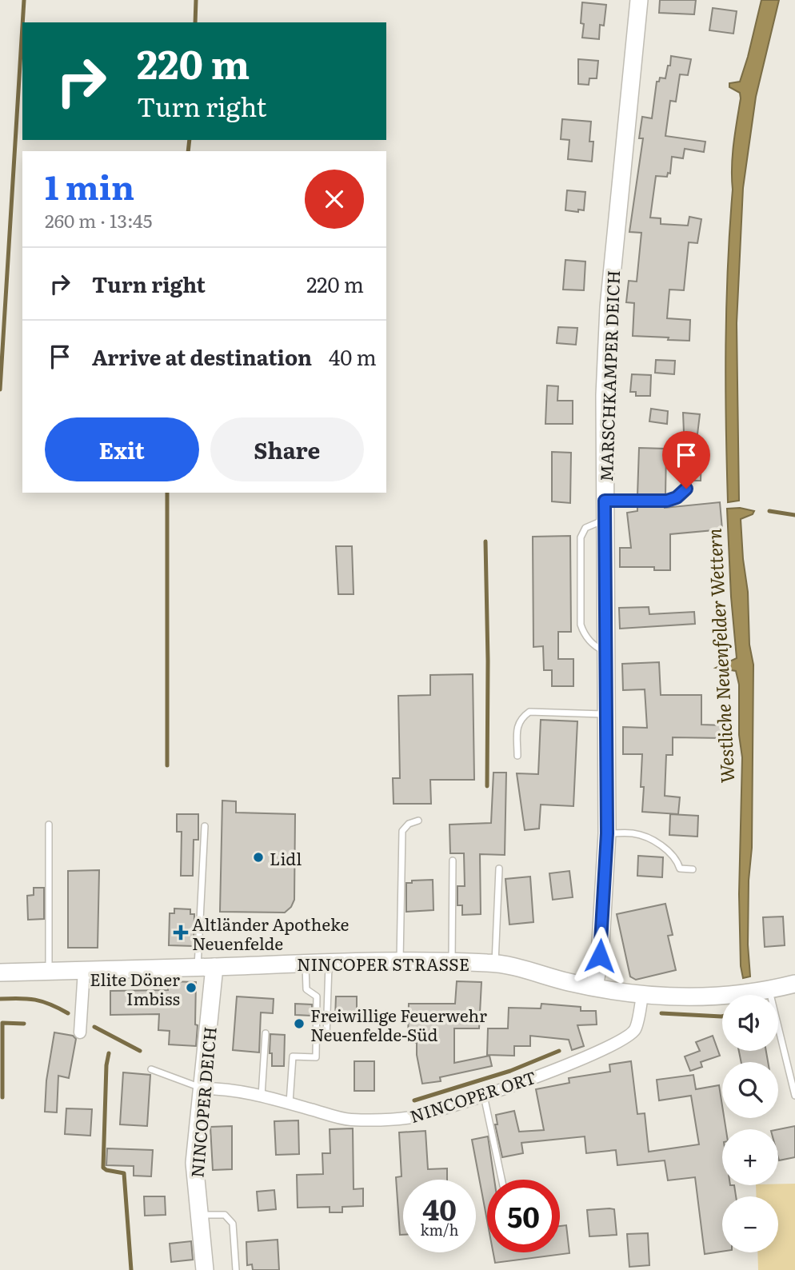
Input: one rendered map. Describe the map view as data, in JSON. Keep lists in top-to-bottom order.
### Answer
{
  "streets": {
    "main road": ["MARSCHKAMPER DEICH", "NINCOPER STRASSE", "NINCOPER DEICH"],
    "street": ["NINCOPER ORT"]
  },
  "crossings": [
    ["MARSCHKAMPER DEICH", "NINCOPER STRASSE"],
    ["NINCOPER STRASSE", "NINCOPER ORT"],
    ["NINCOPER STRASSE", "NINCOPER DEICH"],
    ["NINCOPER ORT", "NINCOPER DEICH"]
  ],
  "water": ["Westliche Neuenfelder Wettern"],
  "places": {
    "other": ["Lidl", "Elite Döner Imbiss", "Freiwillige Feuerwehr Neuenfelde-Süd"],
    "health": ["Altländer Apotheke Neuenfelde"]
  },
  "page": {
    "turn": ["220 m", "Turn right"],
    "heading": ["1 min", "260 m · 13:45"],
    "list": [
      {
        "name": "Turn right",
        "value": "220 m"
      },
      {
        "name": "Arrive at destination",
        "value": "40 m"
      }
    ],
    "buttons": ["Exit", "Share"],
    "map_buttons": ["+", "−"],
    "speed": "40 km/h",
    "limit": "50"
  }
}
